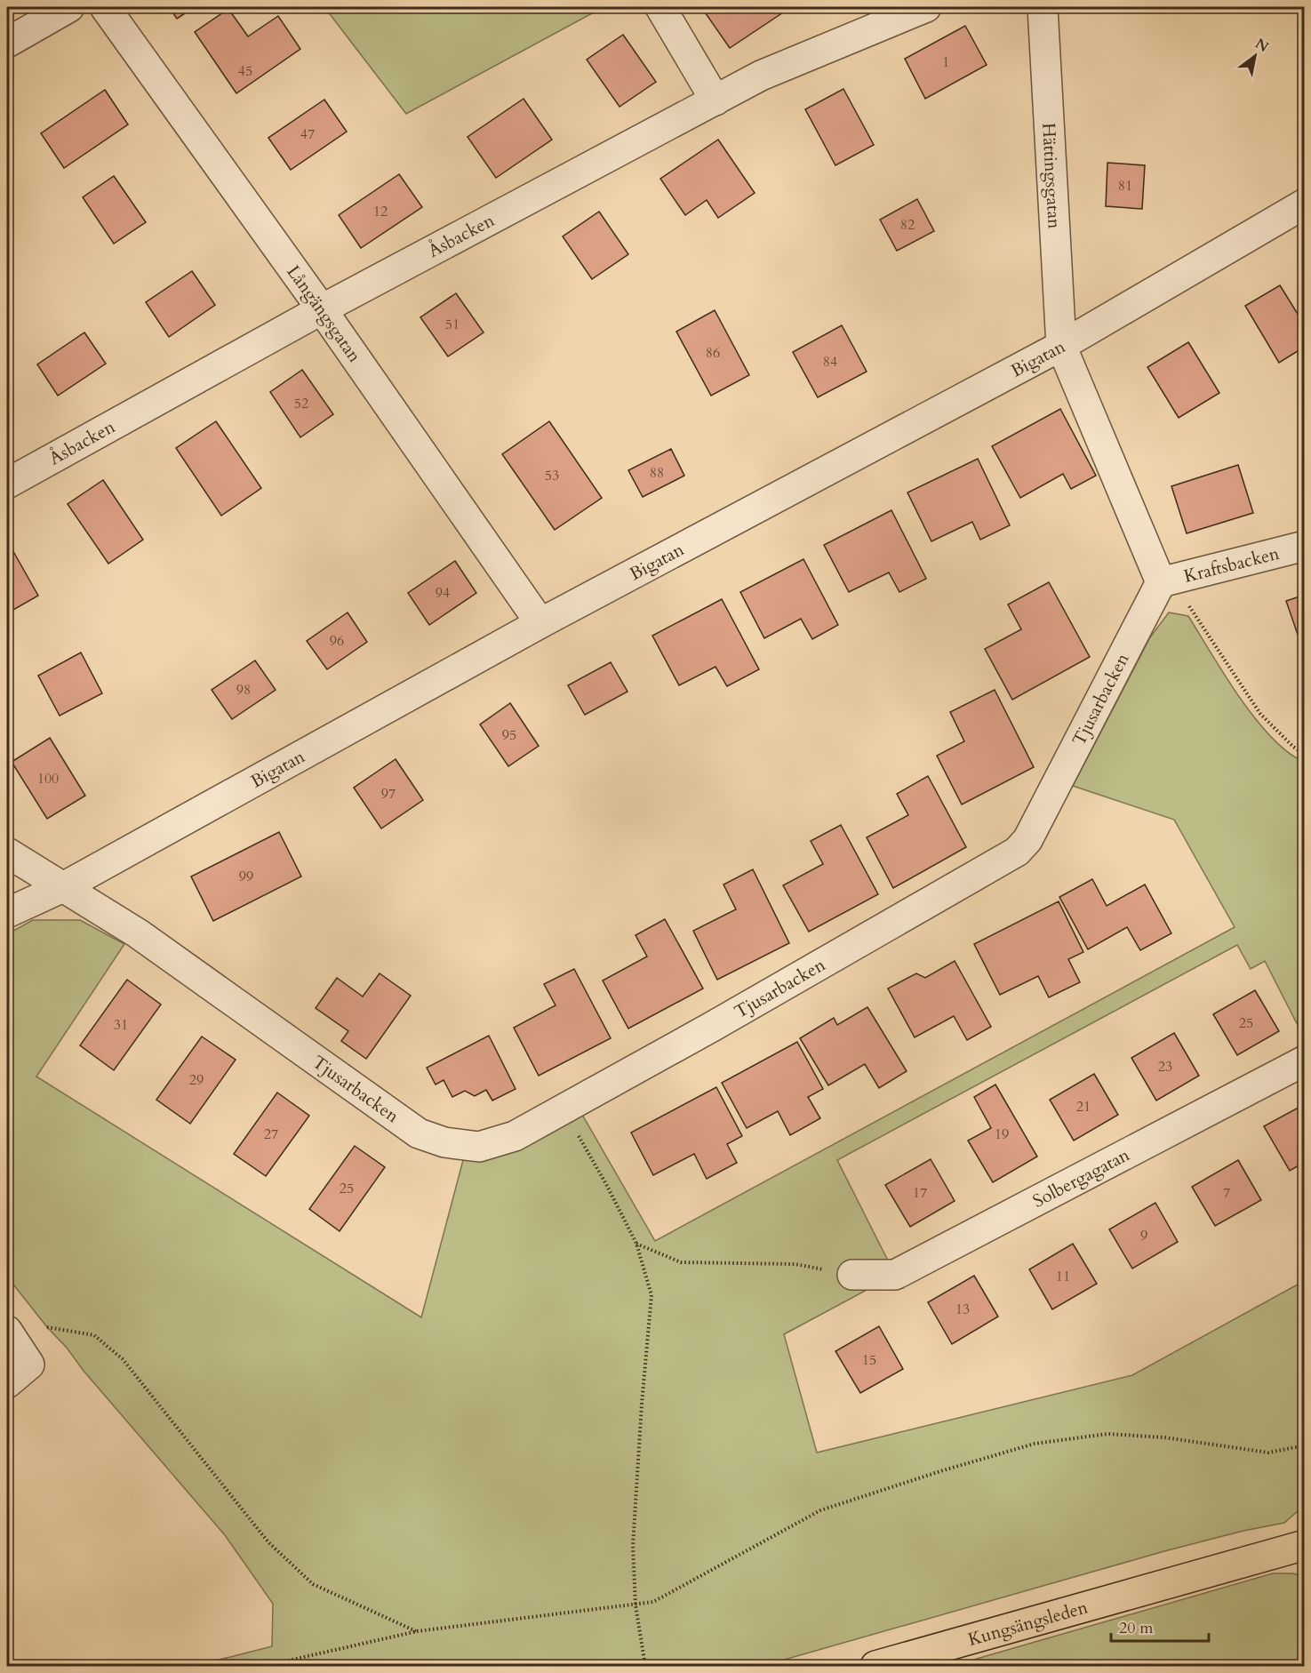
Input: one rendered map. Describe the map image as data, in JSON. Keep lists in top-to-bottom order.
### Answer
{
  "streets": {
    "main road": ["Kungsängsleden"],
    "street": [
      "Hättingsgatan",
      "Åsbacken",
      "Långängsgatan",
      "Bigatan",
      "Kraftsbacken",
      "Tjusarbacken",
      "Solbergagatan"
    ]
  },
  "crossings": [
    ["Hättingsgatan", "Bigatan"],
    ["Åsbacken", "Långängsgatan"],
    ["Långängsgatan", "Bigatan"],
    ["Bigatan", "Tjusarbacken"],
    ["Kraftsbacken", "Tjusarbacken"]
  ],
  "house_numbers": [
    "1",
    "45",
    "47",
    "81",
    "12",
    "82",
    "51",
    "86",
    "84",
    "52",
    "88",
    "53",
    "94",
    "96",
    "98",
    "95",
    "100",
    "97",
    "99",
    "25",
    "31",
    "23",
    "29",
    "21",
    "27",
    "19",
    "25",
    "17",
    "7",
    "9",
    "11",
    "13",
    "15"
  ],
  "scale_bar": "20 m",
  "north": "top right"
}
